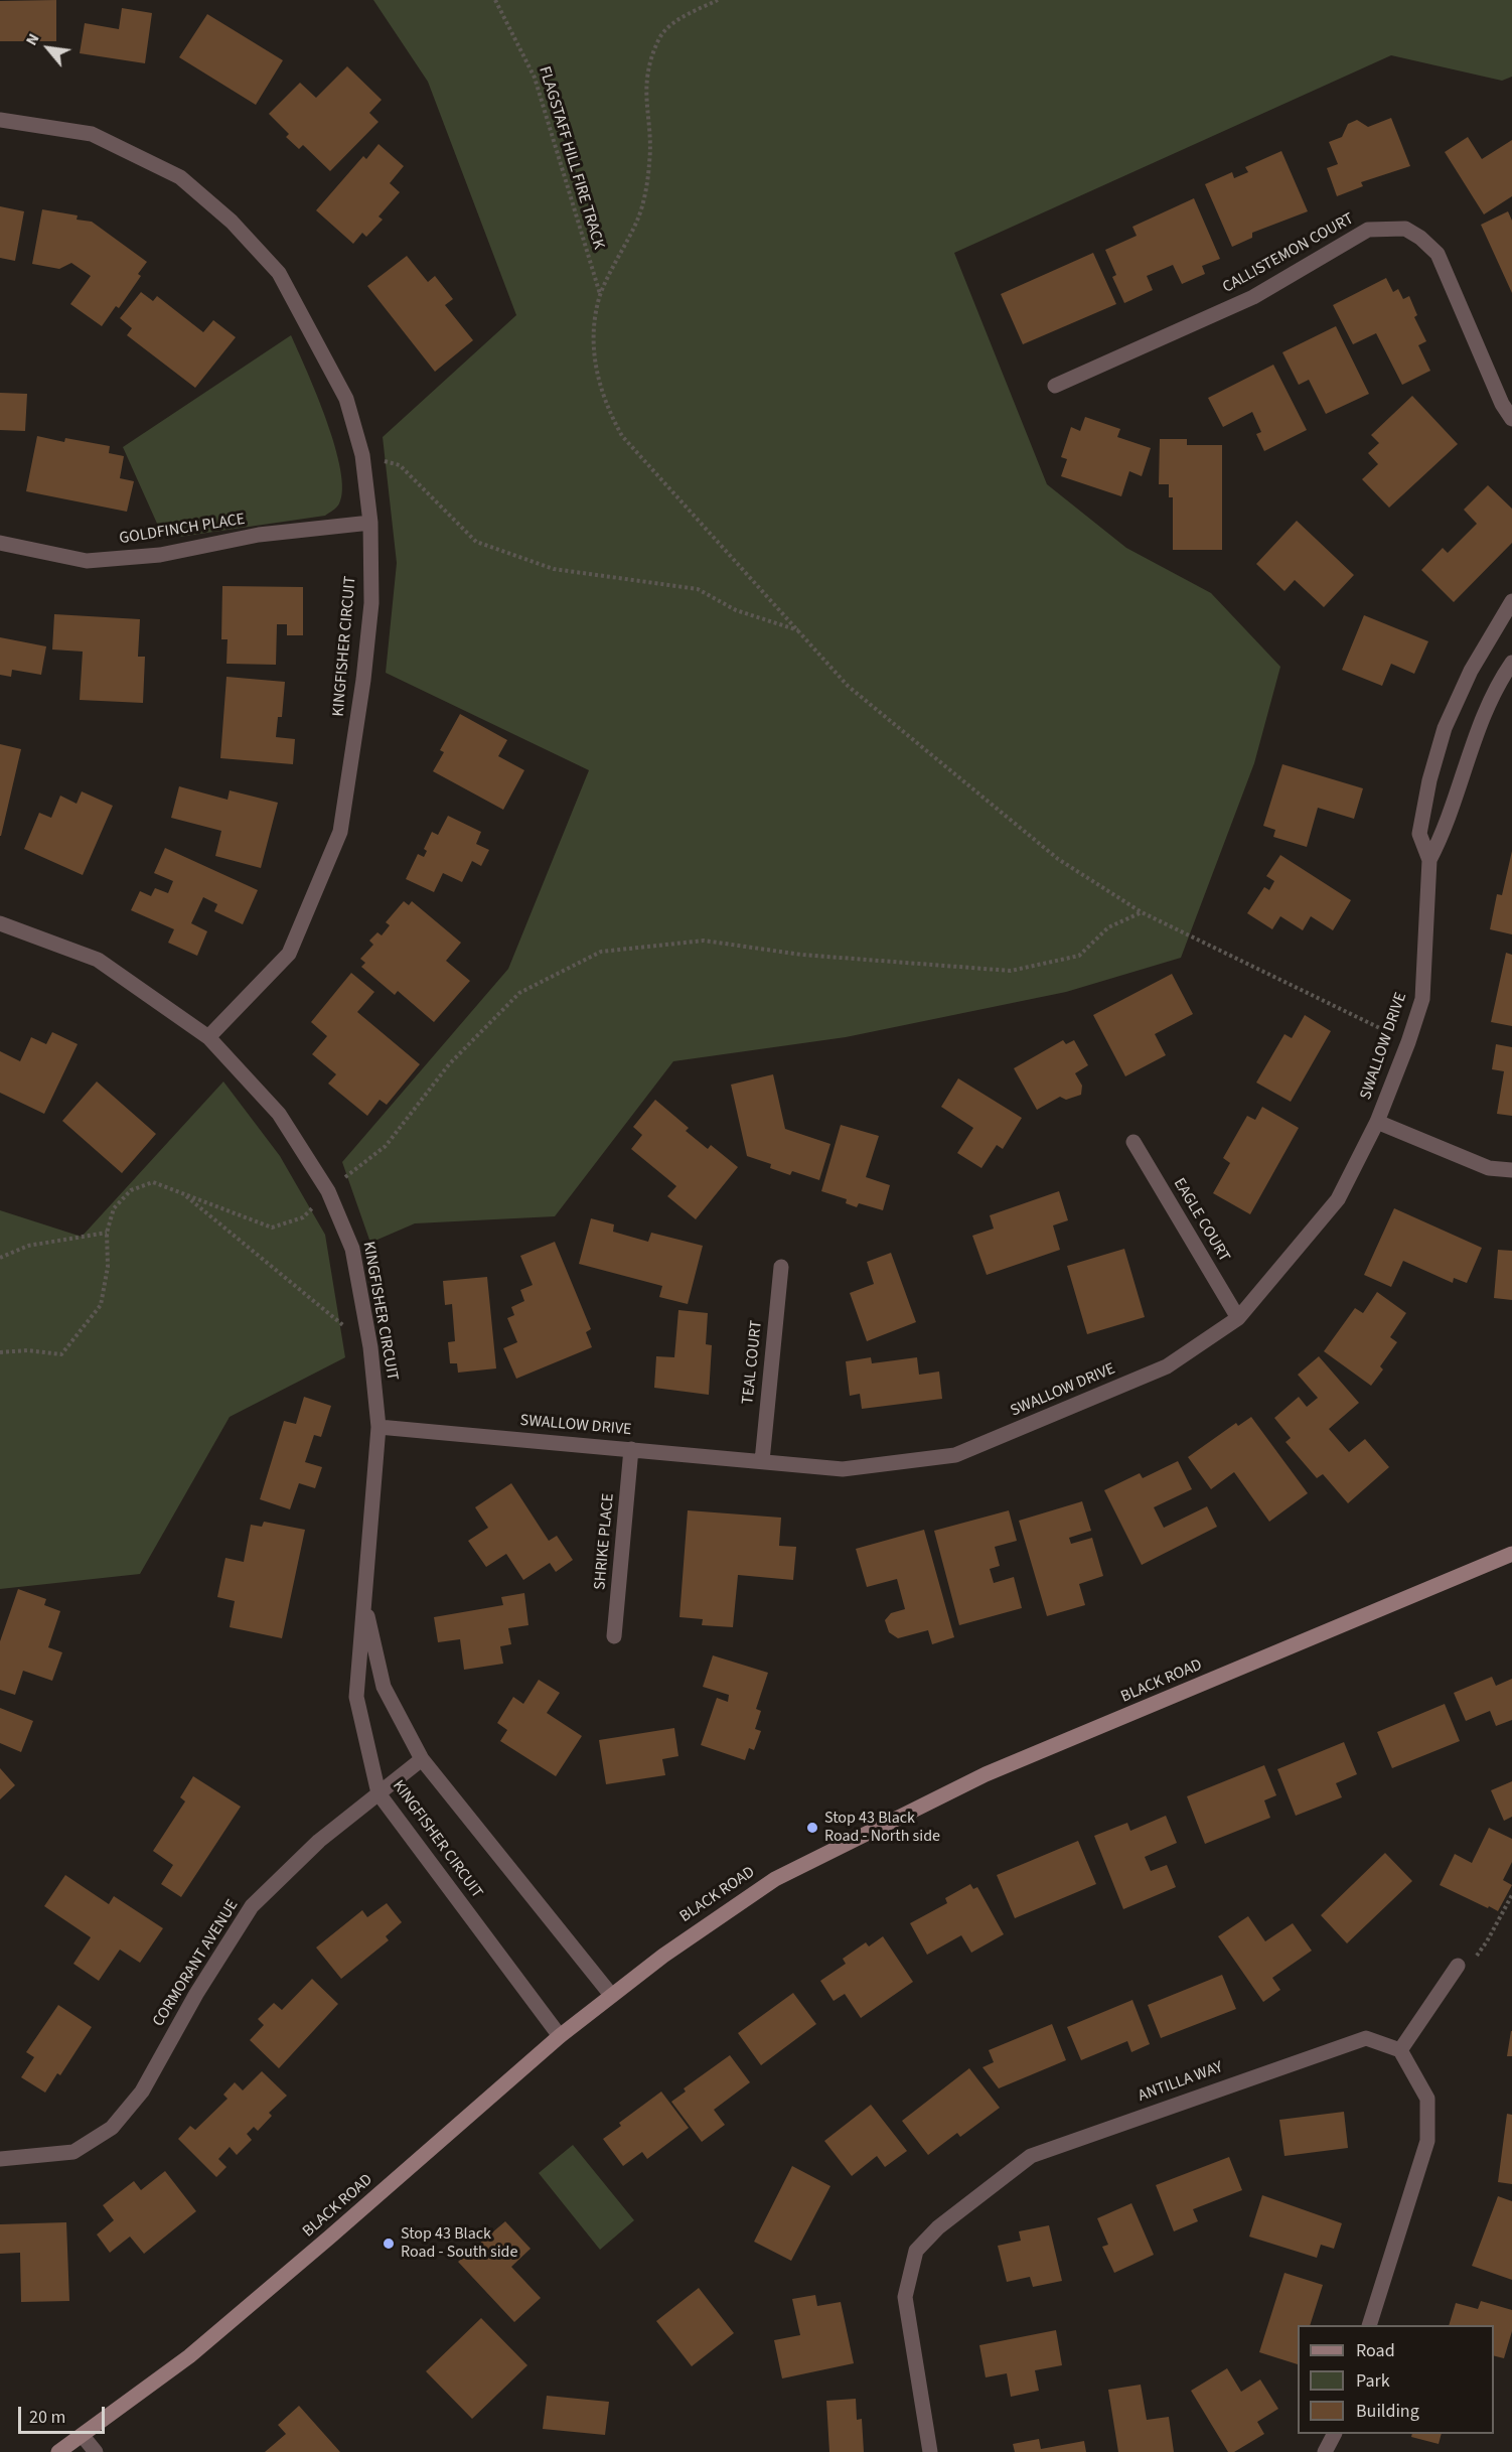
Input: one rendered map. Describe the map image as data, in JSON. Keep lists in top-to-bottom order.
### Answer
{
  "streets": {
    "main road": ["BLACK ROAD"],
    "street": [
      "CALLISTEMON COURT",
      "GOLDFINCH PLACE",
      "KINGFISHER CIRCUIT",
      "SWALLOW DRIVE",
      "EAGLE COURT",
      "TEAL COURT",
      "SHRIKE PLACE",
      "CORMORANT AVENUE",
      "ANTILLA WAY"
    ],
    "path": ["FLAGSTAFF HILL FIRE TRACK"]
  },
  "crossings": [
    ["GOLDFINCH PLACE", "KINGFISHER CIRCUIT"],
    ["KINGFISHER CIRCUIT", "SWALLOW DRIVE"],
    ["KINGFISHER CIRCUIT", "BLACK ROAD"],
    ["KINGFISHER CIRCUIT", "CORMORANT AVENUE"],
    ["SWALLOW DRIVE", "EAGLE COURT"],
    ["SWALLOW DRIVE", "TEAL COURT"],
    ["SWALLOW DRIVE", "SHRIKE PLACE"]
  ],
  "places": ["Stop 43 Black Road - North side", "Stop 43 Black Road - South side"],
  "legend": ["Road", "Park", "Building"],
  "scale_bar": "20 m",
  "north": "top left"
}
